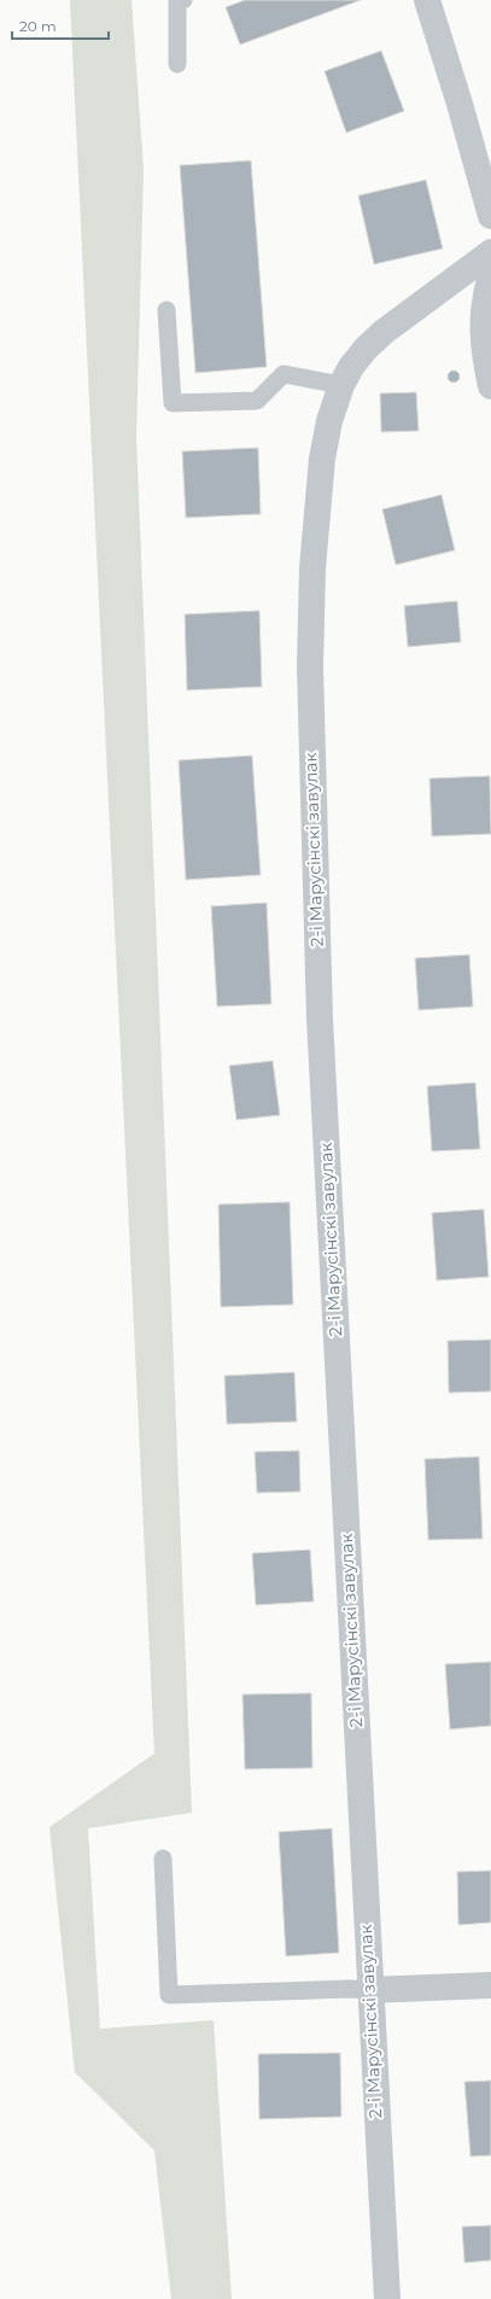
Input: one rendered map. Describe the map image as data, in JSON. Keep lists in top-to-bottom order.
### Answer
{
  "streets": {
    "street": ["2-і Марусінскі завулак"]
  },
  "scale_bar": "20 m"
}
